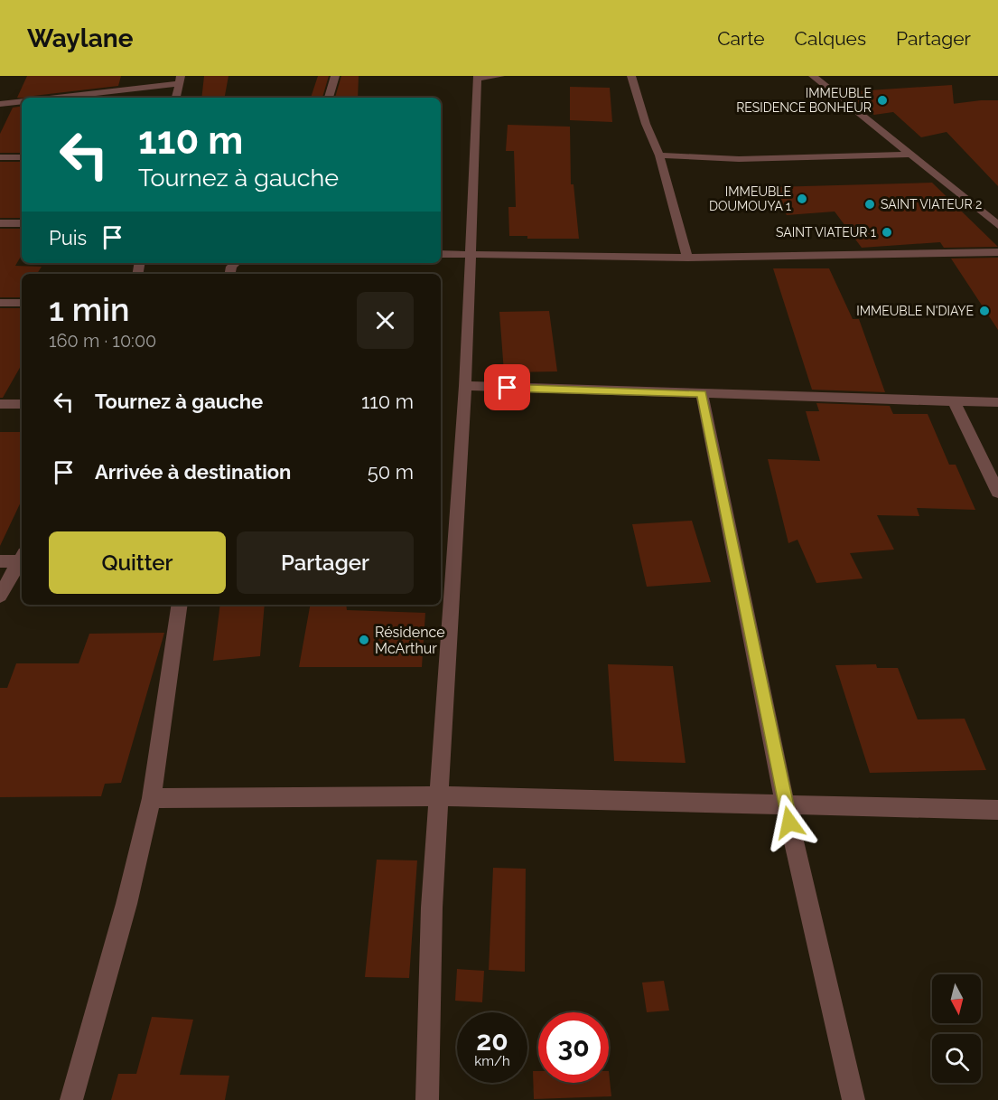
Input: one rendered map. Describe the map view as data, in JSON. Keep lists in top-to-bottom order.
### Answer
{
  "places": [
    "IMMEUBLE RESIDENCE BONHEUR",
    "IMMEUBLE DOUMOUYA 1",
    "SAINT VIATEUR 2",
    "SAINT VIATEUR 1",
    "IMMEUBLE N'DIAYE",
    "Résidence McArthur"
  ],
  "north": "bottom",
  "page": {
    "header": "Waylane",
    "nav": ["Carte", "Calques", "Partager"],
    "turn": ["110 m", "Tournez à gauche"],
    "then": "Puis",
    "heading": ["1 min", "160 m · 10:00"],
    "list": [
      {
        "name": "Tournez à gauche",
        "value": "110 m"
      },
      {
        "name": "Arrivée à destination",
        "value": "50 m"
      }
    ],
    "buttons": ["Quitter", "Partager"],
    "speed": "20 km/h",
    "limit": "30"
  }
}
